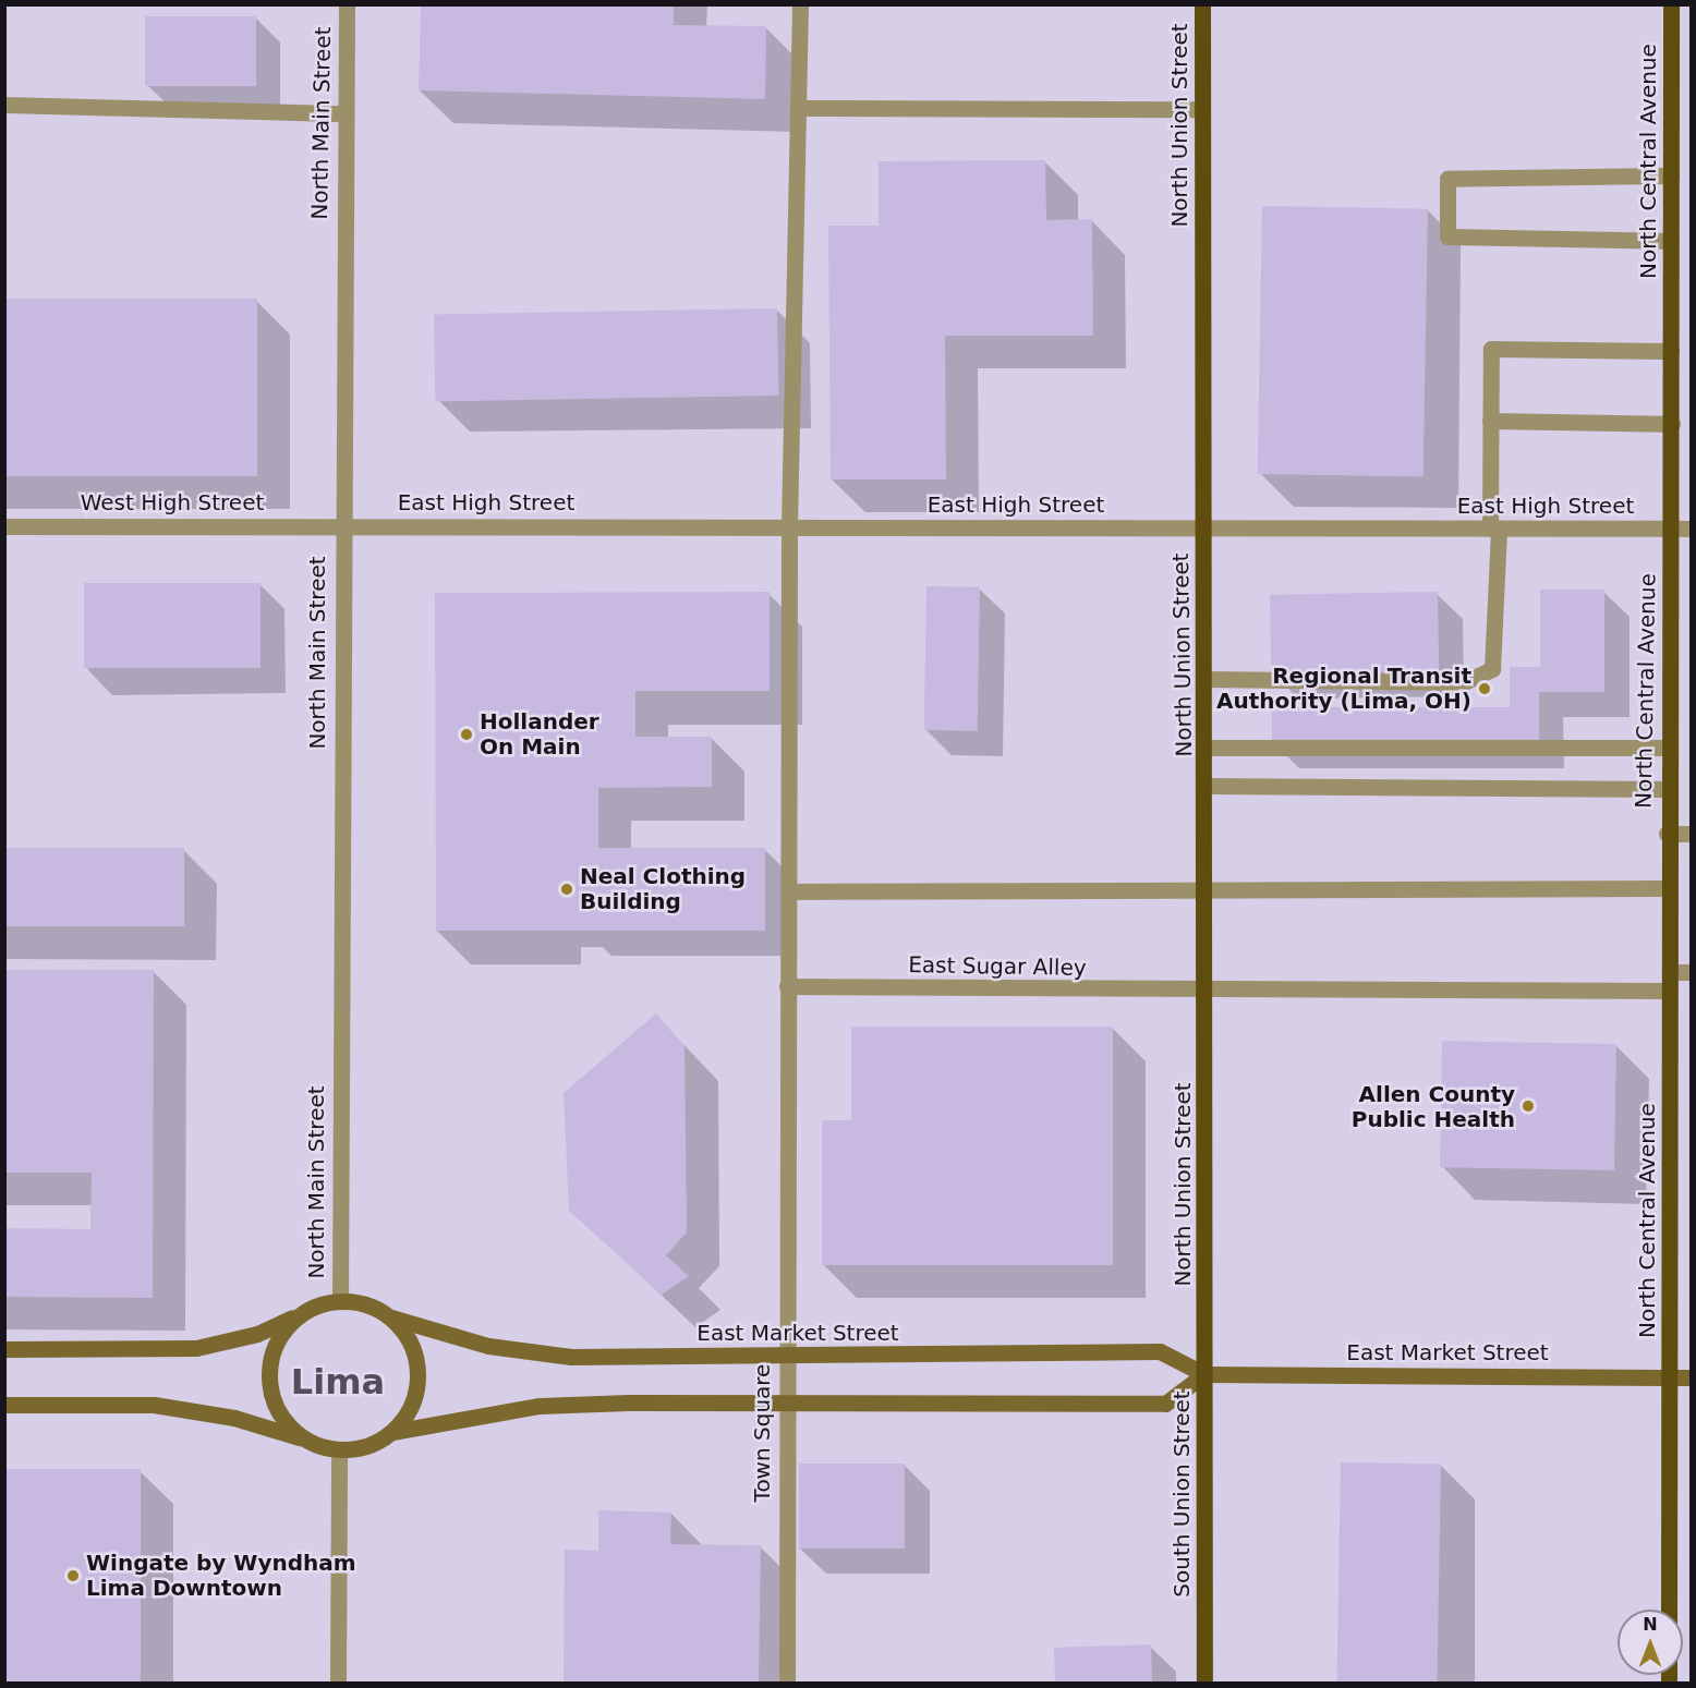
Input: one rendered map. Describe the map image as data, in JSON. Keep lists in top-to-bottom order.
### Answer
{
  "streets": {
    "main road": ["North Union Street", "North Central Avenue", "South Union Street"],
    "street": [
      "North Main Street",
      "West High Street",
      "East High Street",
      "East Sugar Alley",
      "East Market Street",
      "Town Square"
    ]
  },
  "crossings": [
    ["North Main Street", "West High Street"],
    ["North Main Street", "East High Street"],
    ["North Main Street", "East Market Street"],
    ["North Union Street", "East High Street"],
    ["North Union Street", "East Sugar Alley"],
    ["North Union Street", "South Union Street"],
    ["North Central Avenue", "East High Street"],
    ["North Central Avenue", "East Sugar Alley"],
    ["North Central Avenue", "East Market Street"],
    ["West High Street", "East High Street"],
    ["East High Street", "Town Square"],
    ["East Sugar Alley", "Town Square"],
    ["East Market Street", "Town Square"],
    ["East Market Street", "South Union Street"]
  ],
  "districts": ["Lima"],
  "places": [
    "Regional Transit Authority (Lima, OH)",
    "Hollander On Main",
    "Neal Clothing Building",
    "Allen County Public Health",
    "Wingate by Wyndham Lima Downtown"
  ],
  "north": "top"
}
